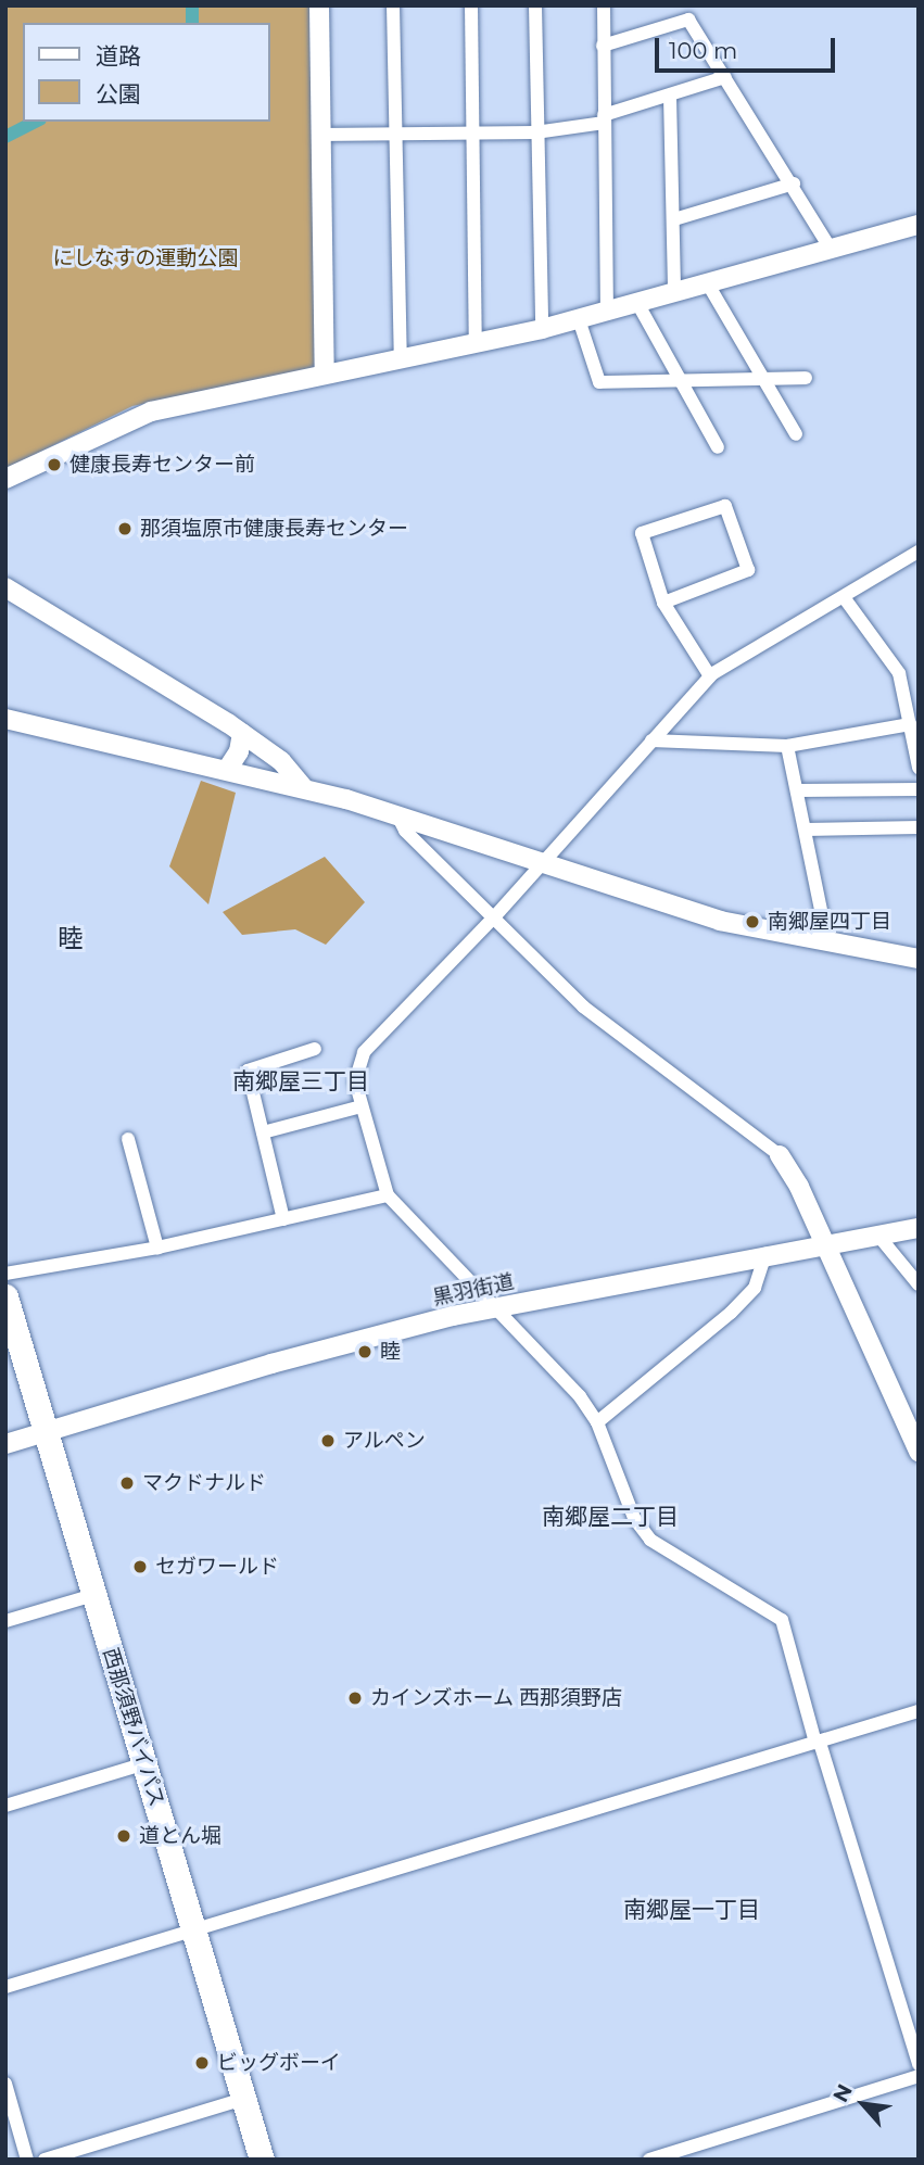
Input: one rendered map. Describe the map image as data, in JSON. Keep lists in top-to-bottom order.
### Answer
{
  "streets": {
    "highway": ["西那須野バイパス"],
    "street": ["黒羽街道"]
  },
  "crossings": [
    ["黒羽街道", "西那須野バイパス"]
  ],
  "districts": [
    "睦",
    "南郷屋三丁目",
    "南郷屋二丁目",
    "南郷屋一丁目"
  ],
  "parks": ["にしなすの運動公園"],
  "places": [
    "健康長寿センター前",
    "那須塩原市健康長寿センター",
    "南郷屋四丁目",
    "睦",
    "アルペン",
    "マクドナルド",
    "セガワールド",
    "カインズホーム 西那須野店",
    "道とん堀",
    "ビッグボーイ"
  ],
  "legend": ["道路", "公園"],
  "scale_bar": "100 m",
  "north": "top left"
}
